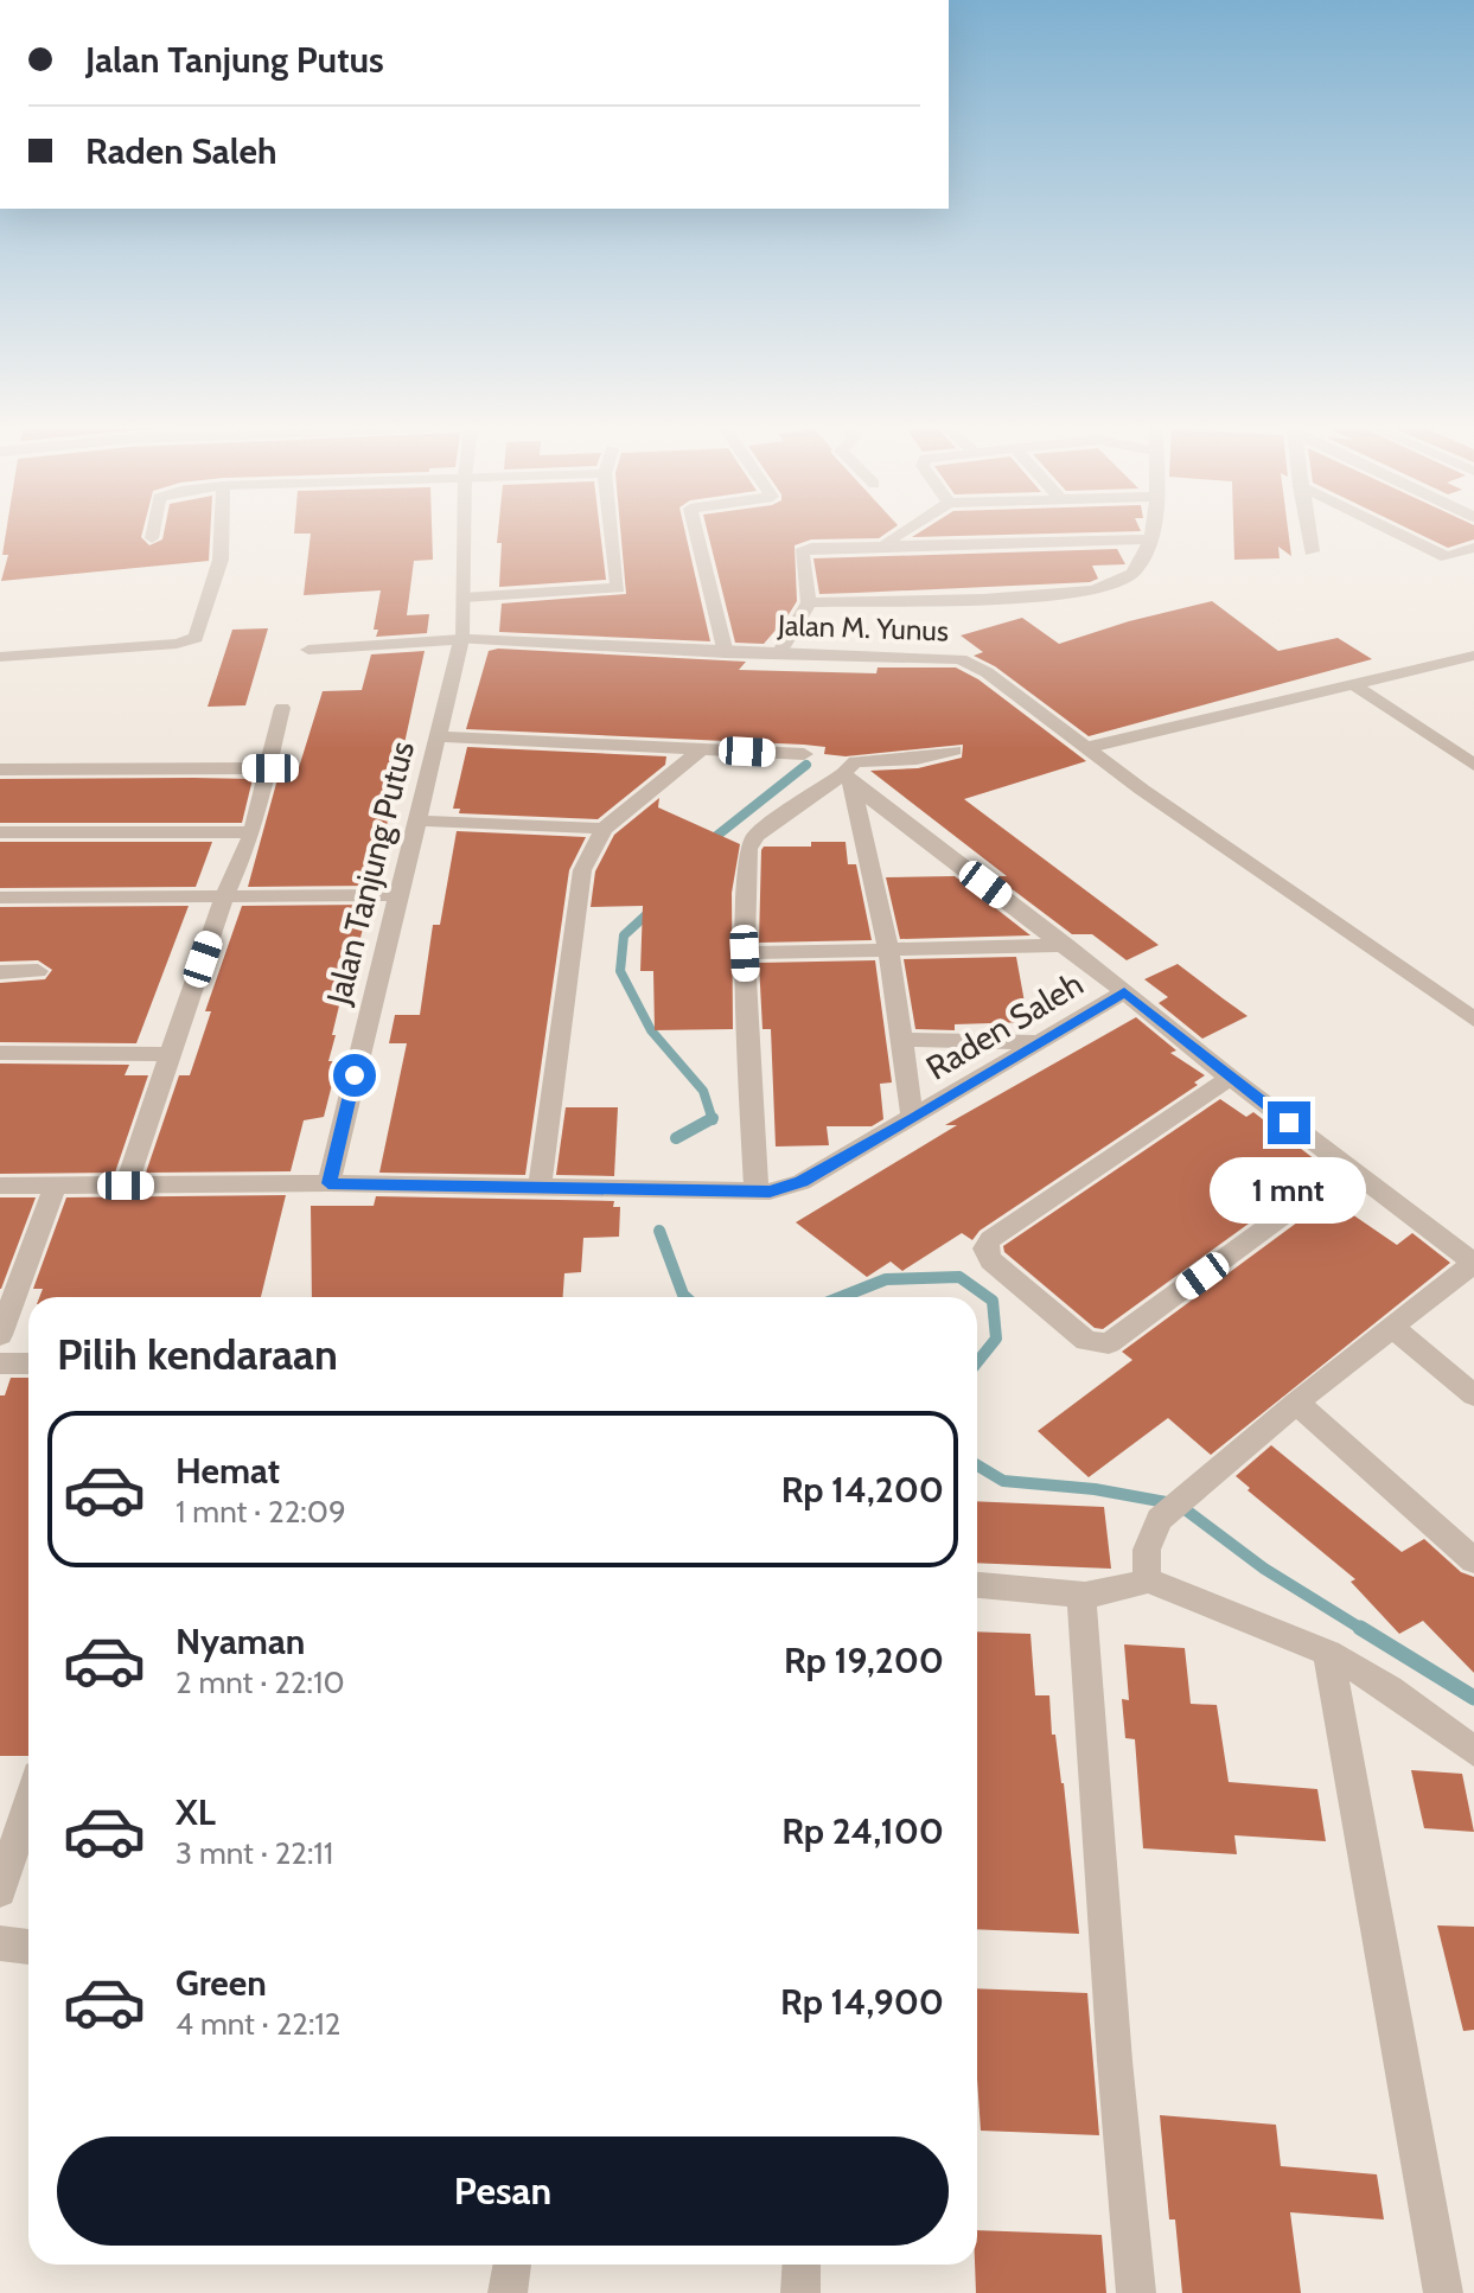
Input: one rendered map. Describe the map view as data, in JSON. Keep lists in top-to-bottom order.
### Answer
{
  "streets": {
    "street": ["Jalan M. Yunus", "Jalan Tanjung Putus", "Raden Saleh"]
  },
  "crossings": [
    ["Jalan M. Yunus", "Jalan Tanjung Putus"]
  ],
  "page": {
    "banner": ["Jalan Tanjung Putus", "Raden Saleh"],
    "bubble": "1 mnt",
    "heading": "Pilih kendaraan",
    "list": [
      {
        "name": "Hemat",
        "note": "1 mnt · 22:09",
        "value": "Rp 14,200"
      },
      {
        "name": "Nyaman",
        "note": "2 mnt · 22:10",
        "value": "Rp 19,200"
      },
      {
        "name": "XL",
        "note": "3 mnt · 22:11",
        "value": "Rp 24,100"
      },
      {
        "name": "Green",
        "note": "4 mnt · 22:12",
        "value": "Rp 14,900"
      }
    ],
    "buttons": "Pesan"
  }
}
